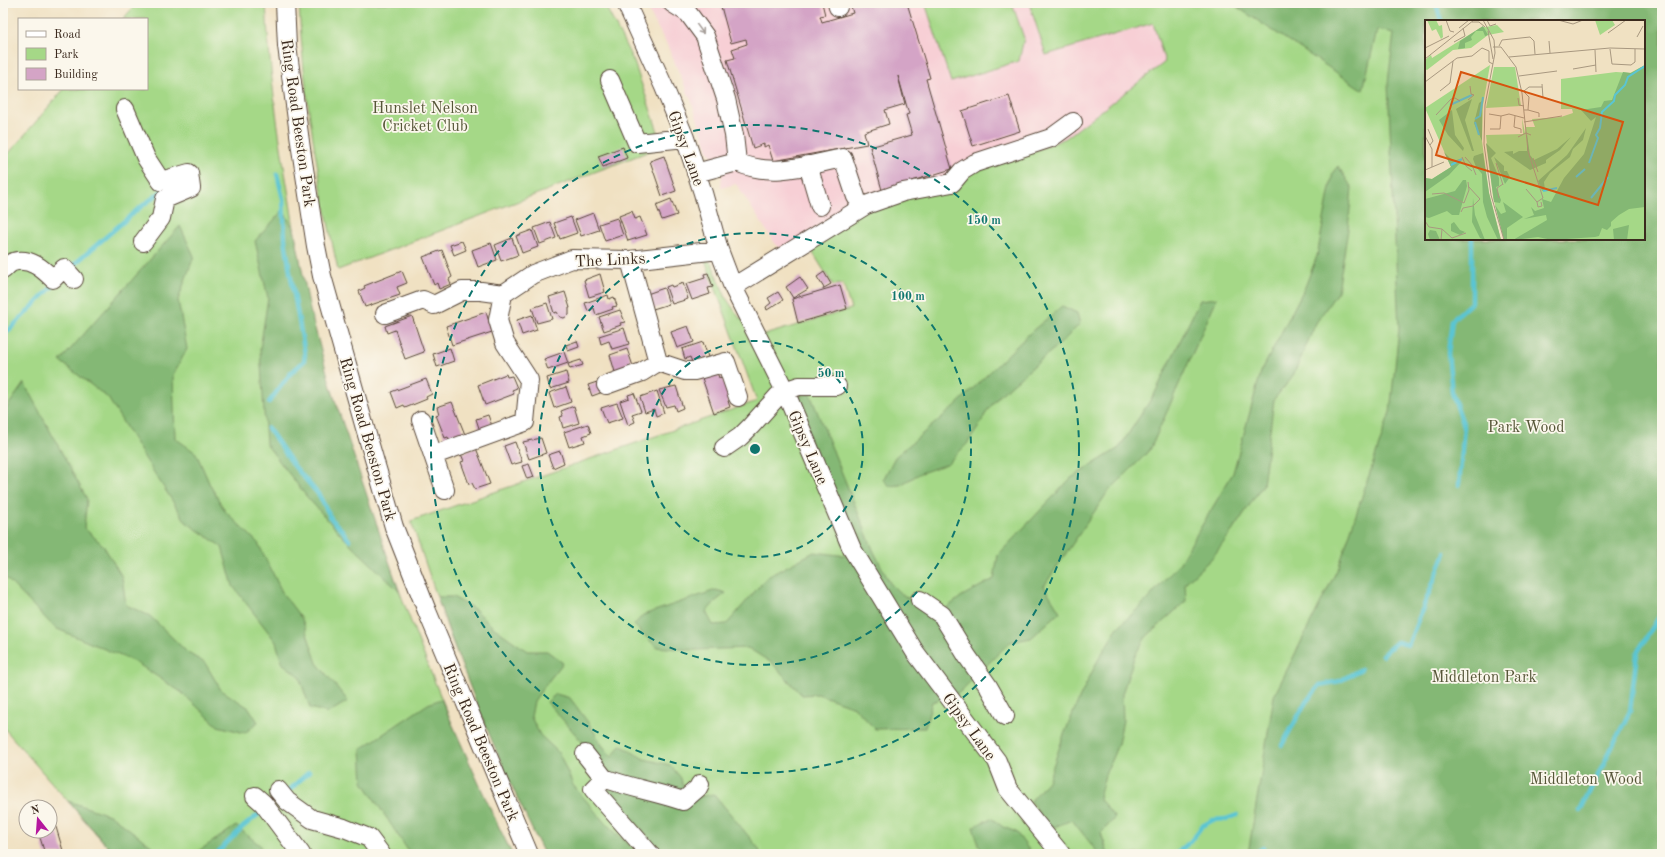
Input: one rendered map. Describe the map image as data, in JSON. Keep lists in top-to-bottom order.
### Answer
{
  "streets": {
    "street": ["Ring Road Beeston Park", "Gipsy Lane", "The Links"]
  },
  "crossings": [
    ["Gipsy Lane", "The Links"]
  ],
  "parks": [
    "Hunslet Nelson Cricket Club",
    "Park Wood",
    "Middleton Park",
    "Middleton Wood"
  ],
  "legend": ["Road", "Park", "Building"],
  "north": "top",
  "rings": ["150 m", "100 m", "50 m"]
}
